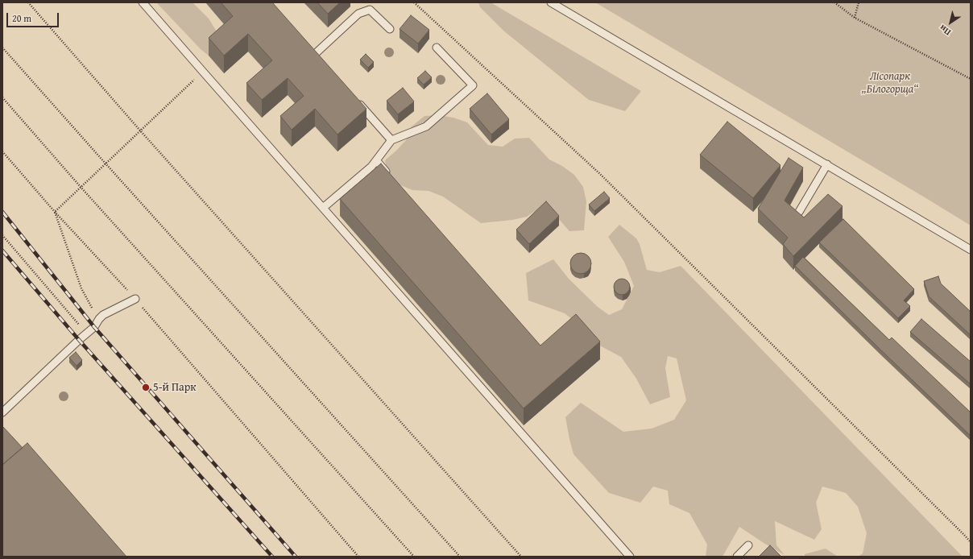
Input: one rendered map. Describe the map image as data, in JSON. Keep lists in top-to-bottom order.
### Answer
{
  "parks": ["Лісопарк „Білогорща“"],
  "places": ["5-й Парк"],
  "scale_bar": "20 m",
  "north": "bottom left"
}
